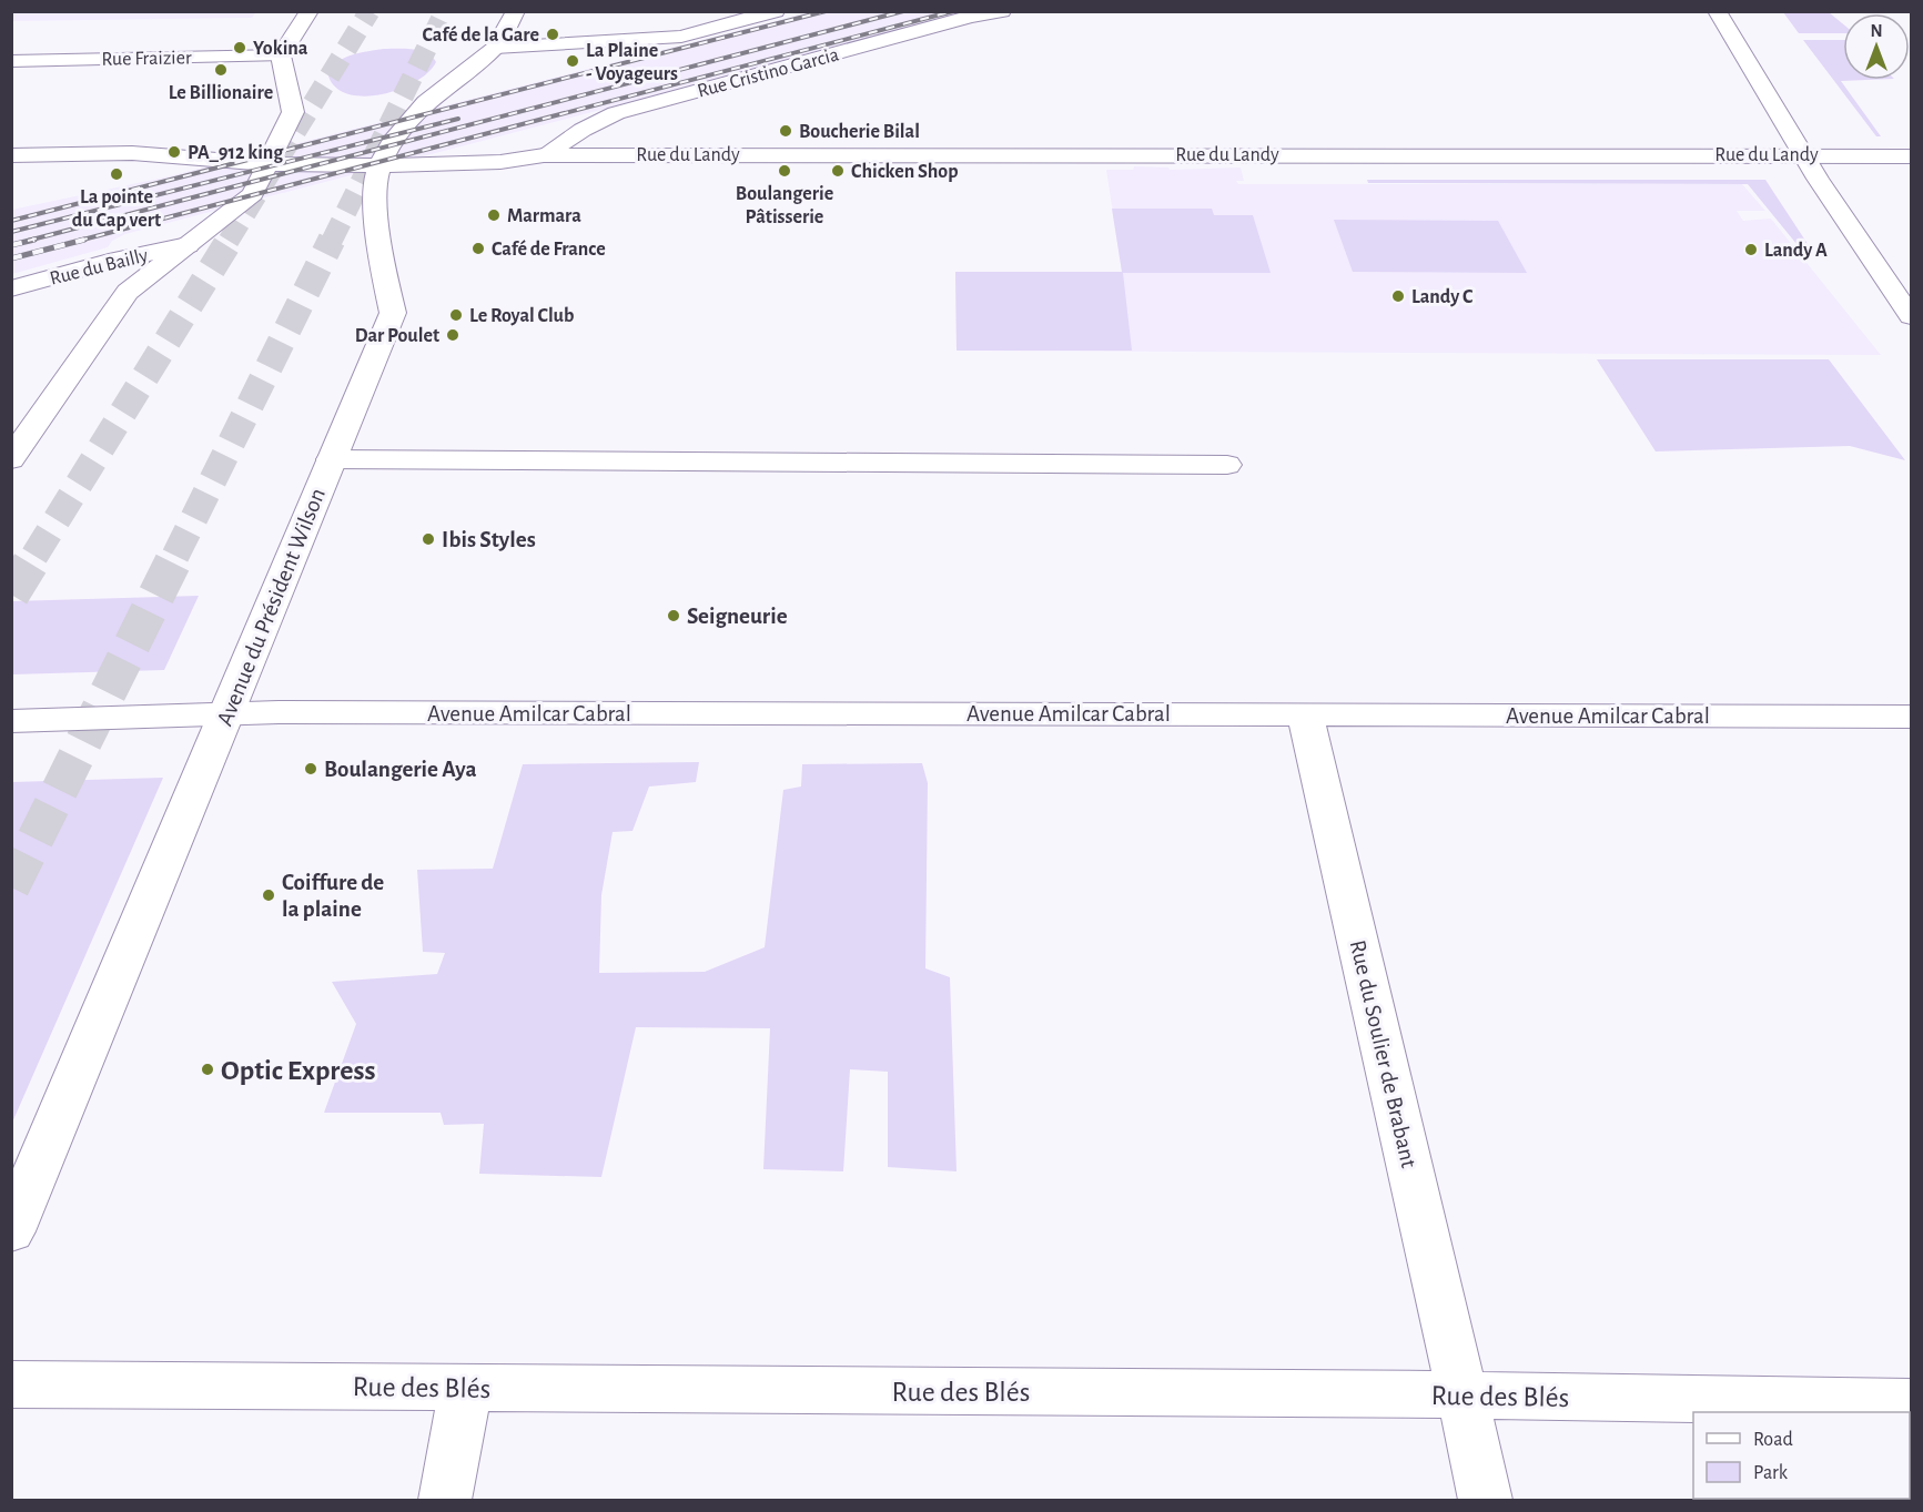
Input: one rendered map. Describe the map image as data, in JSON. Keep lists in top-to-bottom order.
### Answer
{
  "streets": {
    "street": [
      "Rue Fraizier",
      "Rue Cristino Garcia",
      "Rue du Landy",
      "Rue du Bailly",
      "Avenue du Président Wilson",
      "Avenue Amilcar Cabral",
      "Rue du Soulier de Brabant",
      "Rue des Blés"
    ]
  },
  "crossings": [
    ["Rue Cristino Garcia", "Rue du Landy"],
    ["Rue du Landy", "Avenue du Président Wilson"],
    ["Avenue du Président Wilson", "Avenue Amilcar Cabral"],
    ["Avenue Amilcar Cabral", "Rue du Soulier de Brabant"],
    ["Rue du Soulier de Brabant", "Rue des Blés"]
  ],
  "places": [
    "Café de la Gare",
    "Yokina",
    "La Plaine - Voyageurs",
    "Le Billionaire",
    "Boucherie Bilal",
    "PA_912 king",
    "Boulangerie Pâtisserie",
    "Chicken Shop",
    "La pointe du Cap vert",
    "Marmara",
    "Café de France",
    "Landy A",
    "Landy C",
    "Le Royal Club",
    "Dar Poulet",
    "Ibis Styles",
    "Seigneurie",
    "Boulangerie Aya",
    "Coiffure de la plaine",
    "Optic Express"
  ],
  "legend": ["Road", "Park"],
  "north": "top"
}
